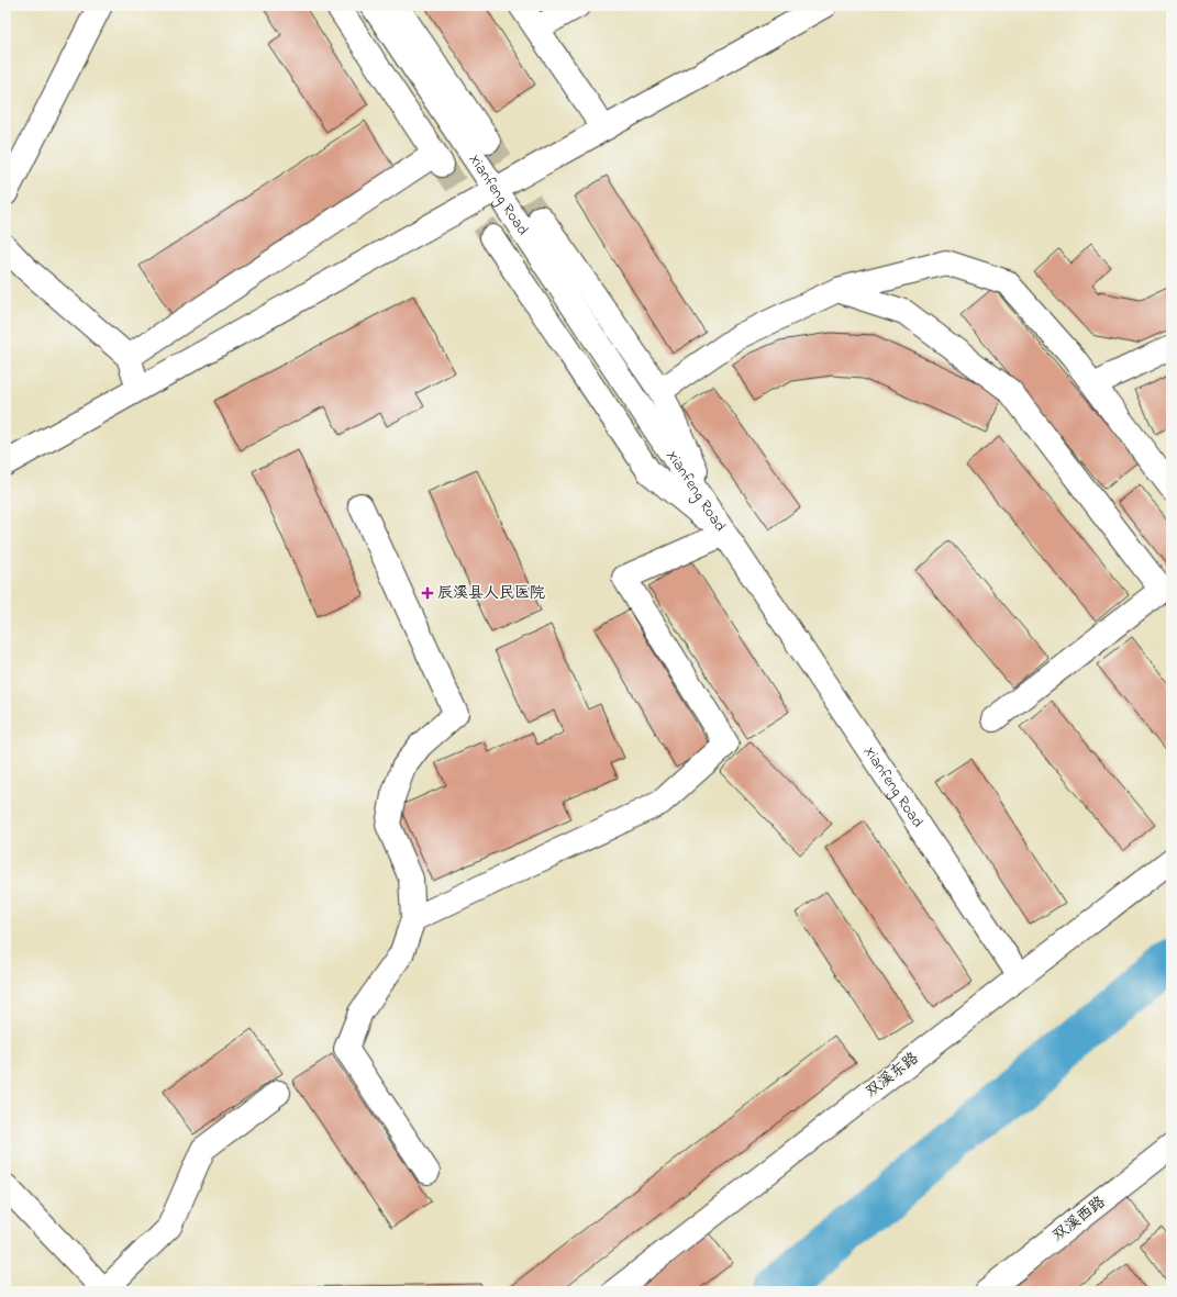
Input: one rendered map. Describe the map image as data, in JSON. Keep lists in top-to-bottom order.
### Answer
{
  "streets": {
    "street": ["Xianfeng Road", "双溪东路", "双溪西路"]
  },
  "crossings": [
    ["Xianfeng Road", "双溪东路"]
  ],
  "places": {
    "health": ["辰溪县人民医院"]
  }
}
